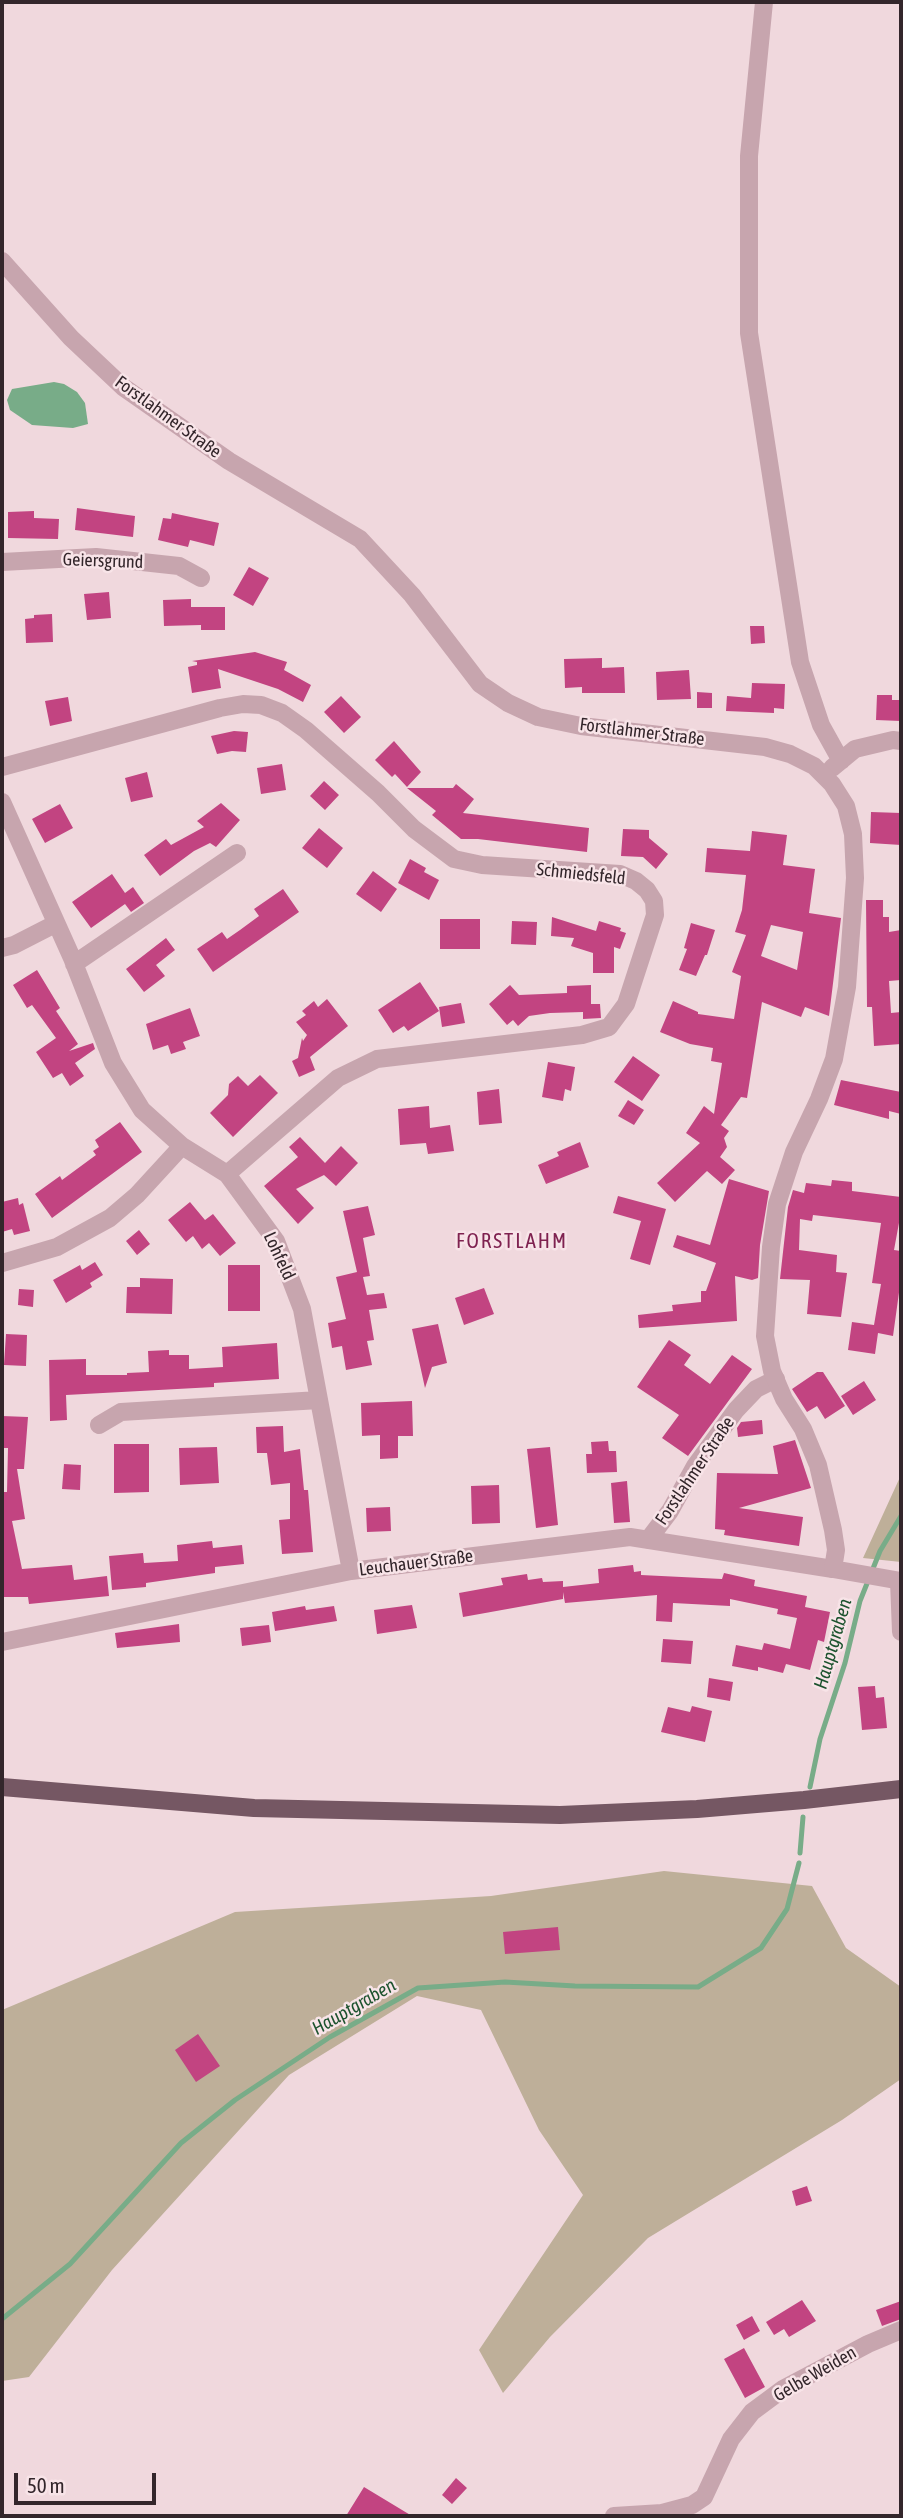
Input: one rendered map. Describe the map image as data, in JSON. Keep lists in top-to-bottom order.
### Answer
{
  "streets": {
    "street": [
      "Forstlahmer Straße",
      "Geiersgrund",
      "Schmiedsfeld",
      "Lohfeld",
      "Leuchauer Straße",
      "Gelbe Weiden"
    ]
  },
  "crossings": [
    ["Forstlahmer Straße", "Leuchauer Straße"],
    ["Schmiedsfeld", "Lohfeld"],
    ["Lohfeld", "Leuchauer Straße"]
  ],
  "districts": ["FORSTLAHM"],
  "water": ["Hauptgraben"],
  "scale_bar": "50 m"
}
